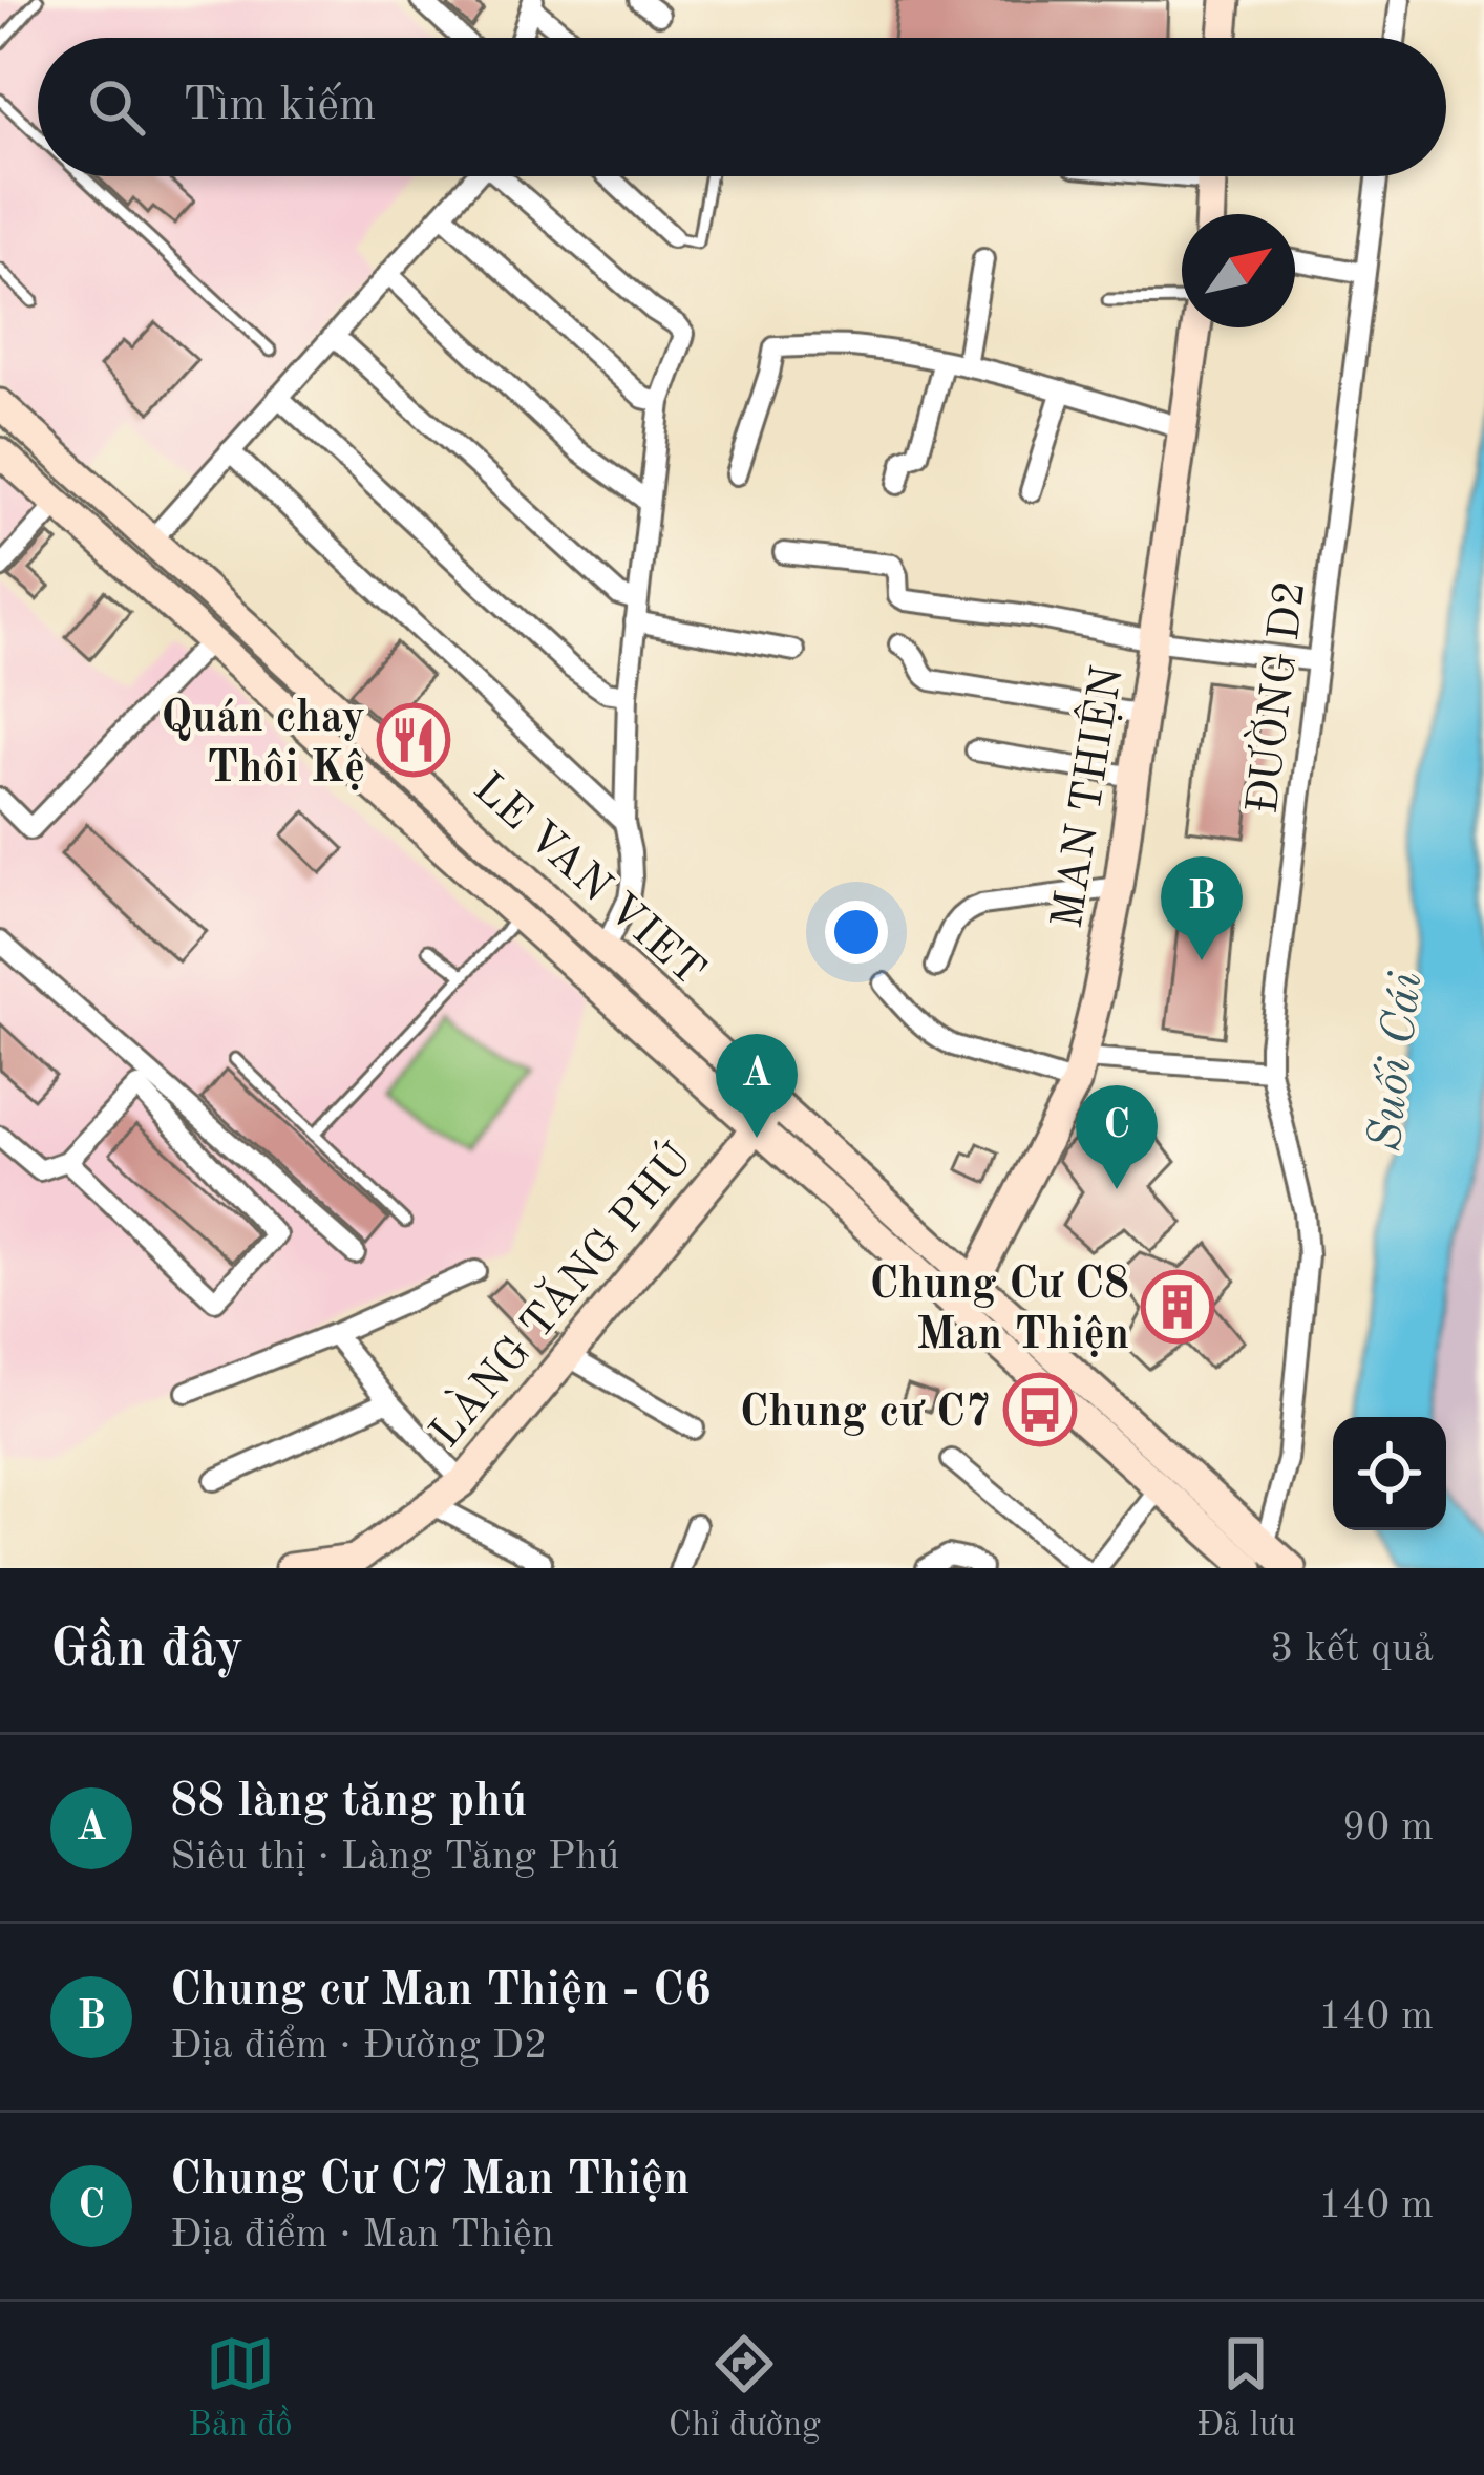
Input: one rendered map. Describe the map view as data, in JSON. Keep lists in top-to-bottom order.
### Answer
{
  "streets": {
    "main road": ["MAN THIỆN", "LE VAN VIET", "LÀNG TĂNG PHÚ"],
    "street": ["ĐƯỜNG D2"]
  },
  "crossings": [
    ["ĐƯỜNG D2", "LE VAN VIET"],
    ["MAN THIỆN", "LE VAN VIET"],
    ["LE VAN VIET", "LÀNG TĂNG PHÚ"]
  ],
  "water": ["Suối Cái"],
  "places": {
    "restaurant": ["Quán chay Thôi Kệ"],
    "building": ["Chung Cư C8 Man Thiện"],
    "bus stop": ["Chung cư C7"]
  },
  "north": "top right",
  "page": {
    "search": "Tìm kiếm",
    "pins": ["B", "A", "C"],
    "heading": ["Gần đây", "3 kết quả"],
    "list": [
      {
        "mark": "A",
        "name": "88 làng tăng phú",
        "note": "Siêu thị · Làng Tăng Phú",
        "value": "90 m"
      },
      {
        "mark": "B",
        "name": "Chung cư Man Thiện - C6",
        "note": "Địa điểm · Đường D2",
        "value": "140 m"
      },
      {
        "mark": "C",
        "name": "Chung Cư C7 Man Thiện",
        "note": "Địa điểm · Man Thiện",
        "value": "140 m"
      }
    ],
    "nav": ["Bản đồ", "Chỉ đường", "Đã lưu"]
  }
}
